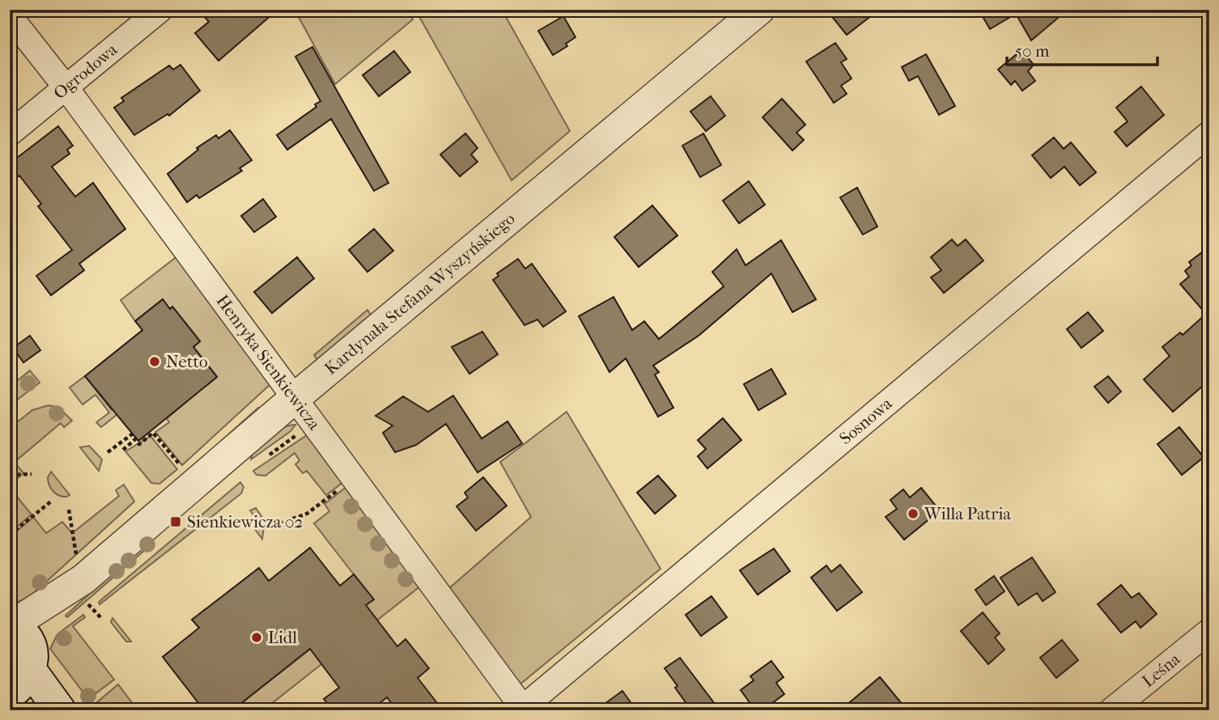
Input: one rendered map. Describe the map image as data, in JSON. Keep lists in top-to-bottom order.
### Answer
{
  "streets": {
    "street": [
      "Ogrodowa",
      "Kardynała Stefana Wyszyńskiego",
      "Henryka Sienkiewicza",
      "Sosnowa",
      "Leśna"
    ]
  },
  "crossings": [
    ["Ogrodowa", "Henryka Sienkiewicza"],
    ["Kardynała Stefana Wyszyńskiego", "Henryka Sienkiewicza"],
    ["Henryka Sienkiewicza", "Sosnowa"]
  ],
  "places": {
    "other": ["Netto", "Willa Patria", "Lidl"],
    "transit": ["Sienkiewicza 02"]
  },
  "scale_bar": "50 m"
}
